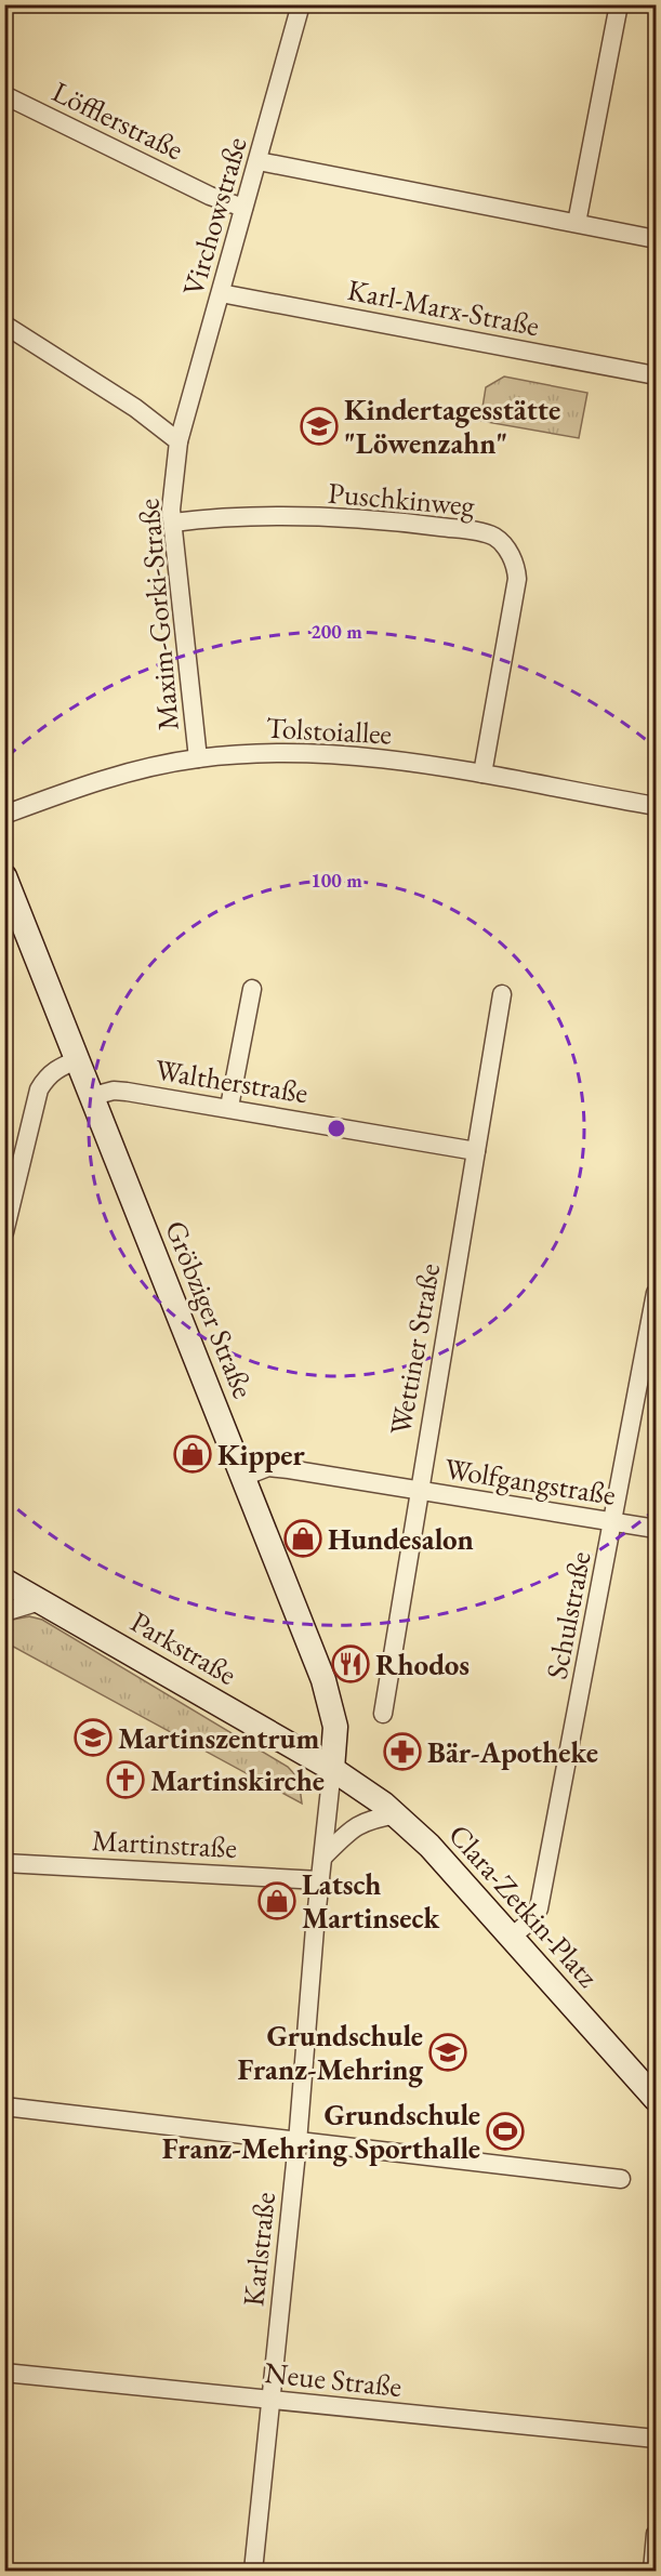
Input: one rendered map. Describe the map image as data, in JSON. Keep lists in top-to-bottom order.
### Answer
{
  "streets": {
    "main road": ["Gröbziger Straße", "Parkstraße", "Clara-Zetkin-Platz"],
    "street": [
      "Löfflerstraße",
      "Virchowstraße",
      "Karl-Marx-Straße",
      "Puschkinweg",
      "Maxim-Gorki-Straße",
      "Tolstoiallee",
      "Waltherstraße",
      "Wettiner Straße",
      "Wolfgangstraße",
      "Schulstraße",
      "Martinstraße",
      "Karlstraße",
      "Neue Straße"
    ]
  },
  "crossings": [
    ["Löfflerstraße", "Virchowstraße"],
    ["Virchowstraße", "Karl-Marx-Straße"],
    ["Virchowstraße", "Maxim-Gorki-Straße"],
    ["Puschkinweg", "Maxim-Gorki-Straße"],
    ["Puschkinweg", "Tolstoiallee"],
    ["Maxim-Gorki-Straße", "Tolstoiallee"],
    ["Waltherstraße", "Gröbziger Straße"],
    ["Waltherstraße", "Wettiner Straße"],
    ["Gröbziger Straße", "Wolfgangstraße"],
    ["Gröbziger Straße", "Parkstraße"],
    ["Gröbziger Straße", "Clara-Zetkin-Platz"],
    ["Gröbziger Straße", "Karlstraße"],
    ["Wettiner Straße", "Wolfgangstraße"],
    ["Wolfgangstraße", "Schulstraße"],
    ["Schulstraße", "Clara-Zetkin-Platz"],
    ["Parkstraße", "Clara-Zetkin-Platz"],
    ["Parkstraße", "Karlstraße"],
    ["Martinstraße", "Karlstraße"],
    ["Clara-Zetkin-Platz", "Karlstraße"],
    ["Karlstraße", "Neue Straße"]
  ],
  "places": {
    "school or university": ["Kindertagesstätte \"Löwenzahn\"", "Martinszentrum", "Grundschule Franz-Mehring"],
    "shop": ["Kipper", "Hundesalon", "Latsch Martinseck"],
    "restaurant": ["Rhodos"],
    "pharmacy": ["Bär-Apotheke"],
    "church": ["Martinskirche"],
    "sports": ["Grundschule Franz-Mehring Sporthalle"]
  },
  "rings": ["200 m", "100 m"]
}
